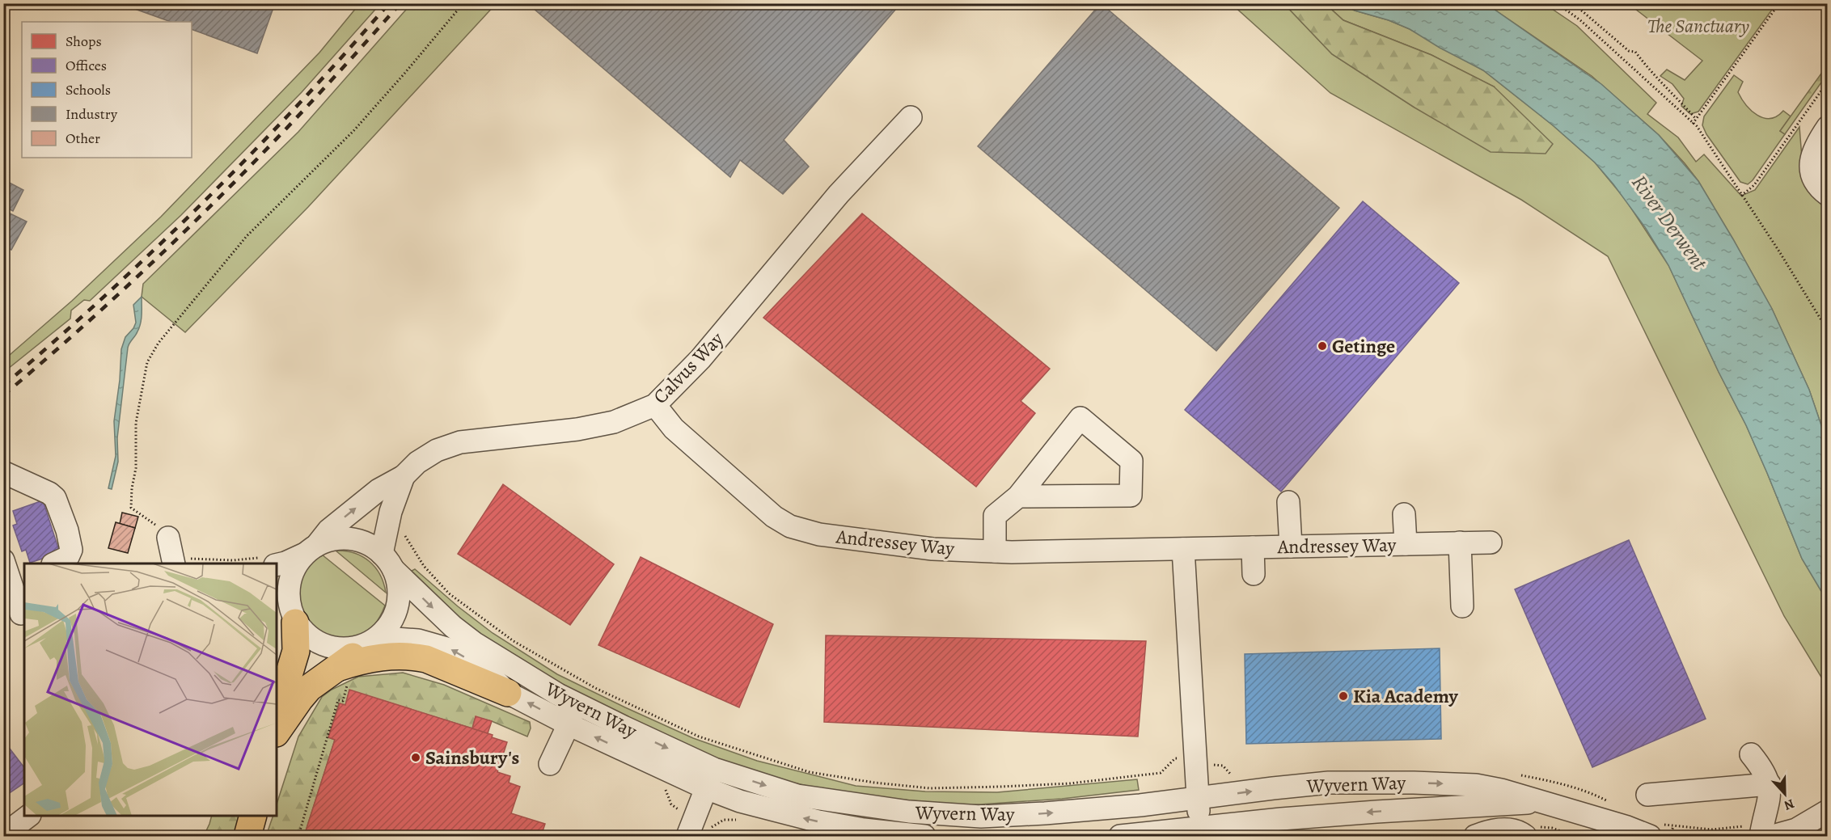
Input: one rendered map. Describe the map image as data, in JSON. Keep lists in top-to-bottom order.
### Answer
{
  "streets": {
    "street": ["Calvus Way", "Andressey Way", "Wyvern Way"]
  },
  "crossings": [
    ["Calvus Way", "Andressey Way"],
    ["Calvus Way", "Wyvern Way"]
  ],
  "water": ["River Derwent"],
  "parks": ["The Sanctuary"],
  "places": ["Getinge", "Kia Academy", "Sainsbury's"],
  "legend": [
    "Shops",
    "Offices",
    "Schools",
    "Industry",
    "Other"
  ],
  "north": "bottom"
}
